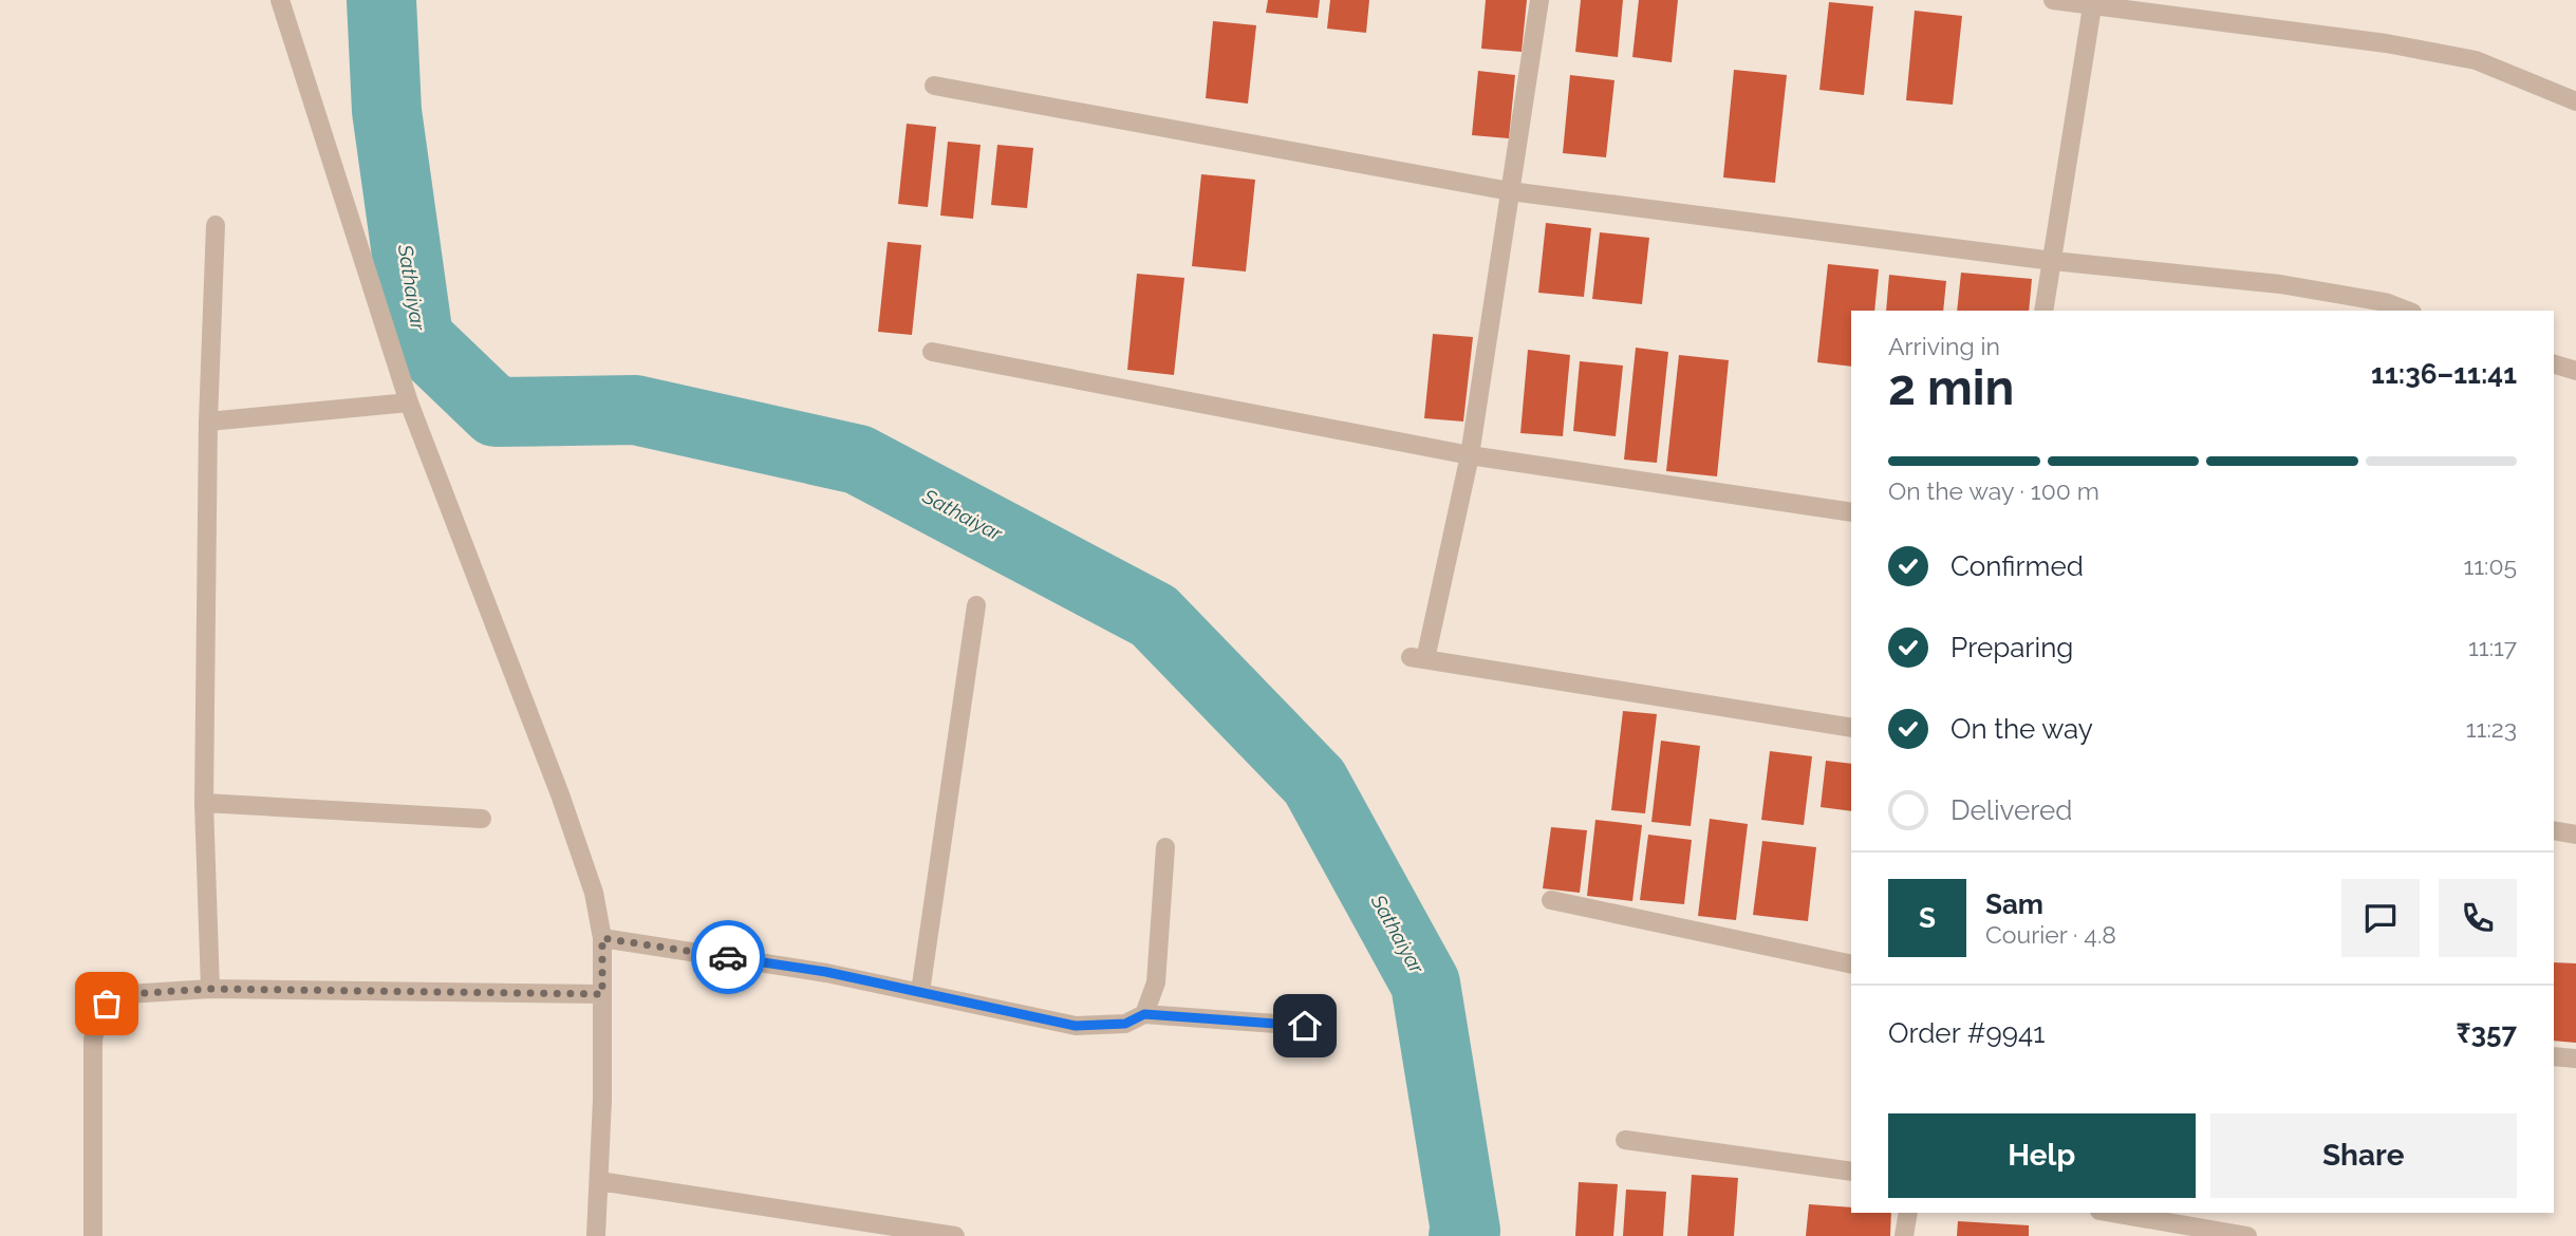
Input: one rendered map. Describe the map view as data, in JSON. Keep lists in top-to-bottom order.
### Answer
{
  "water": ["Sathaiyar"],
  "page": {
    "heading": ["2 min", "Arriving in", "11:36–11:41"],
    "panel": [
      "Sam",
      "Courier · 4.8",
      "Order #9941",
      "₹357"
    ],
    "bar": "On the way · 100 m",
    "list": [
      ["Confirmed", "11:05"],
      ["Preparing", "11:17"],
      ["On the way", "11:23"],
      "Delivered"
    ],
    "round": "S",
    "buttons": ["Help", "Share"]
  }
}
